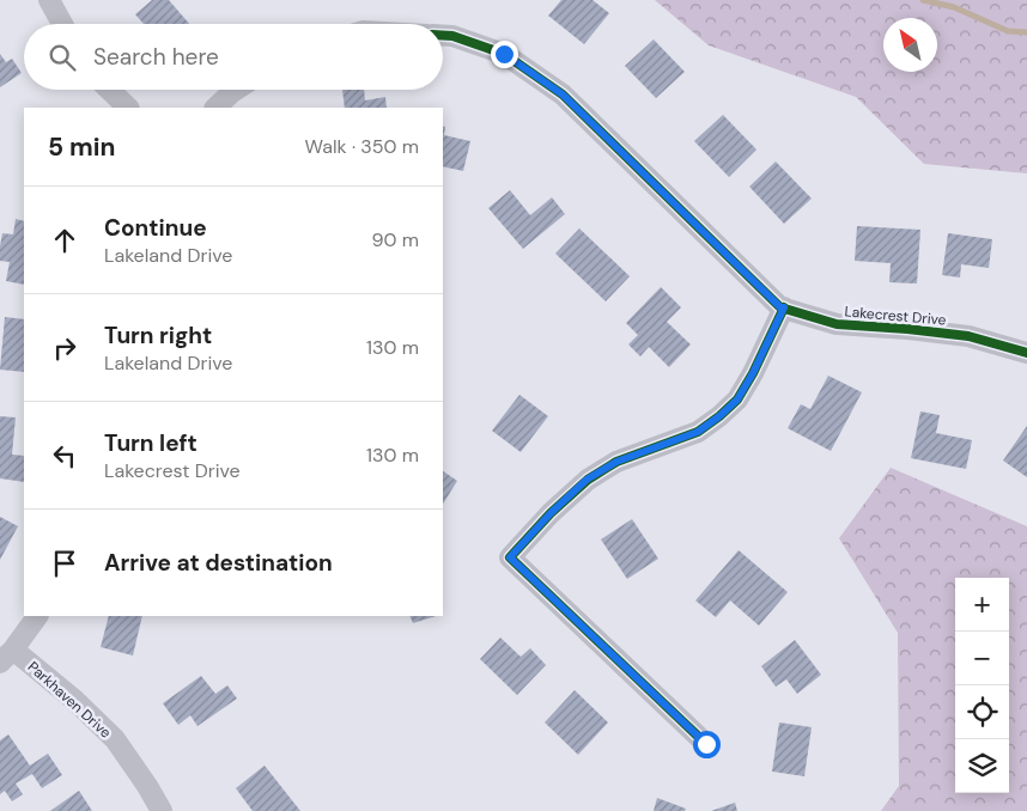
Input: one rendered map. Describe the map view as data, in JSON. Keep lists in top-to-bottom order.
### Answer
{
  "streets": {
    "street": ["Lakecrest Drive", "Parkhaven Drive"]
  },
  "north": "top left",
  "page": {
    "search": "Search here",
    "heading": ["5 min", "Walk · 350 m"],
    "list": [
      ["Continue", "Lakeland Drive", "90 m"],
      ["Turn right", "Lakeland Drive", "130 m"],
      ["Turn left", "Lakecrest Drive", "130 m"],
      "Arrive at destination"
    ],
    "map_buttons": ["+", "−"]
  }
}
